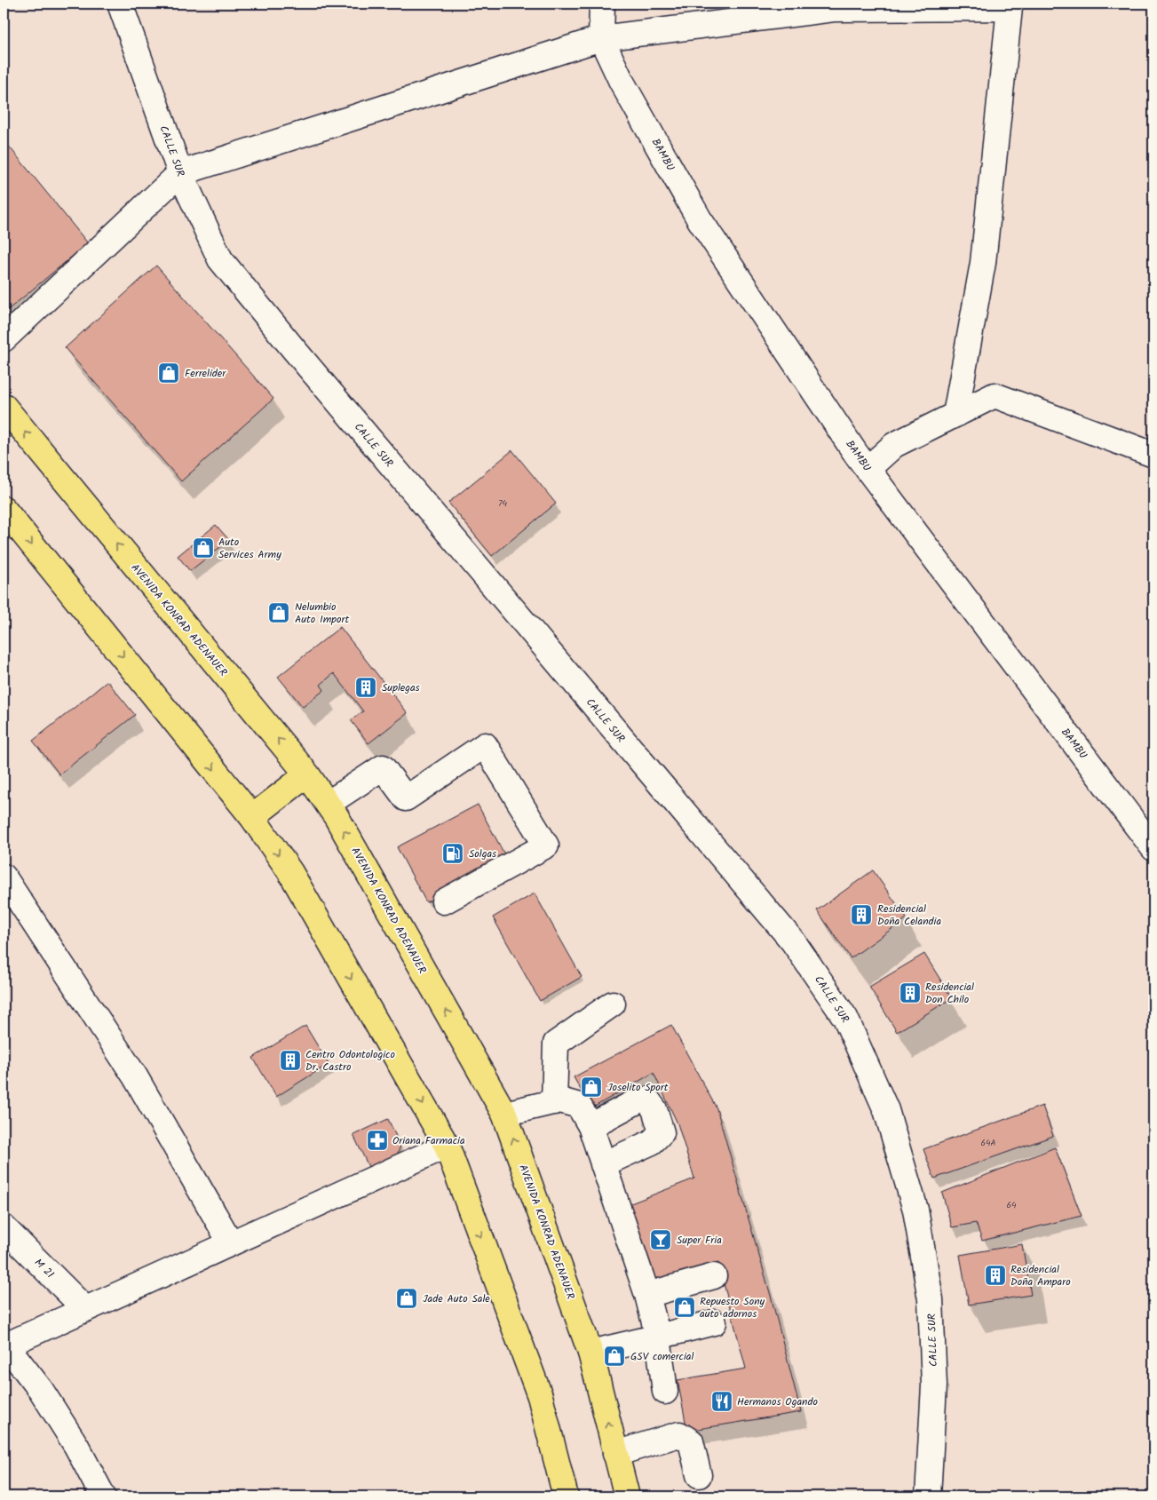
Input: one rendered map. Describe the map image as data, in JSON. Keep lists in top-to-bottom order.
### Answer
{
  "streets": {
    "main road": ["AVENIDA KONRAD ADENAUER"],
    "street": ["CALLE SUR", "BAMBU", "M 21"]
  },
  "places": {
    "shop": [
      "Ferrelider",
      "Auto Services Army",
      "Nelumbio Auto Import",
      "Joselito Sport",
      "Jade Auto Sale",
      "Repuesto Sony auto adornos",
      "GSV comercial"
    ],
    "building": [
      "Suplegas",
      "Residencial Doña Celandia",
      "Residencial Don Chilo",
      "Centro Odontologico Dr. Castro",
      "Residencial Doña Amparo"
    ],
    "fuel station": ["Solgas"],
    "pharmacy": ["Oriana Farmacia"],
    "bar": ["Super Fria"],
    "restaurant": ["Hermanos Ogando"]
  },
  "house_numbers": ["74", "64A", "64"]
}
